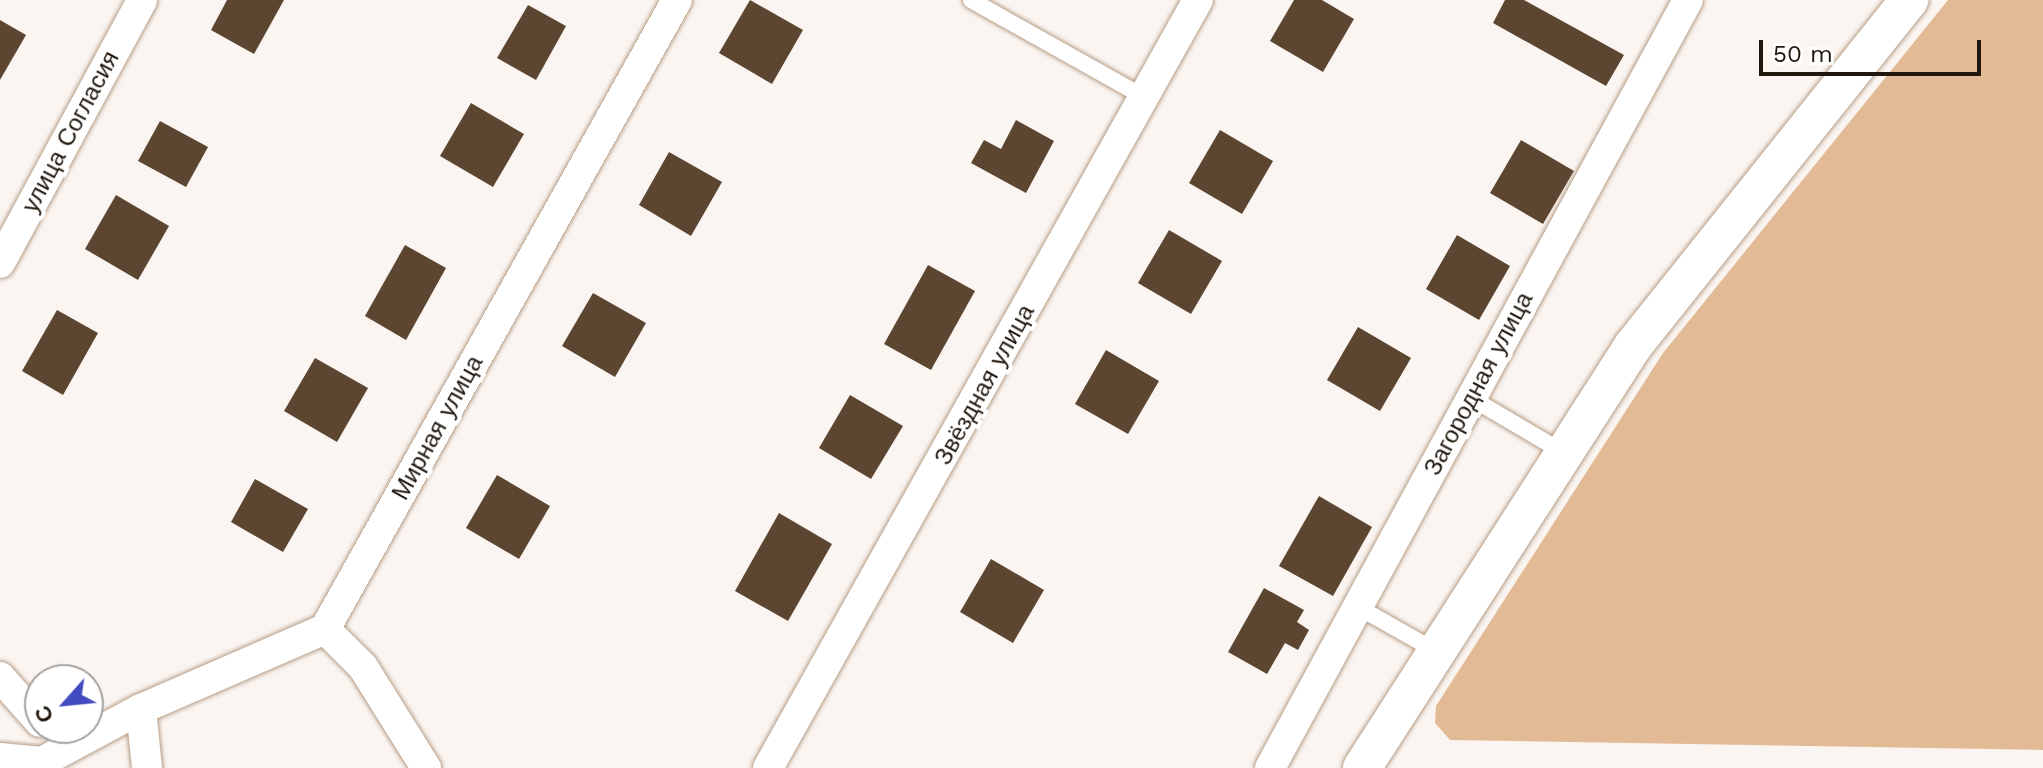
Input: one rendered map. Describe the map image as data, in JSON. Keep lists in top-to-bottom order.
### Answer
{
  "streets": {
    "street": [
      "улица Согласия",
      "Загородная улица",
      "Звёздная улица",
      "Мирная улица"
    ]
  },
  "scale_bar": "50 m",
  "north": "bottom left"
}
